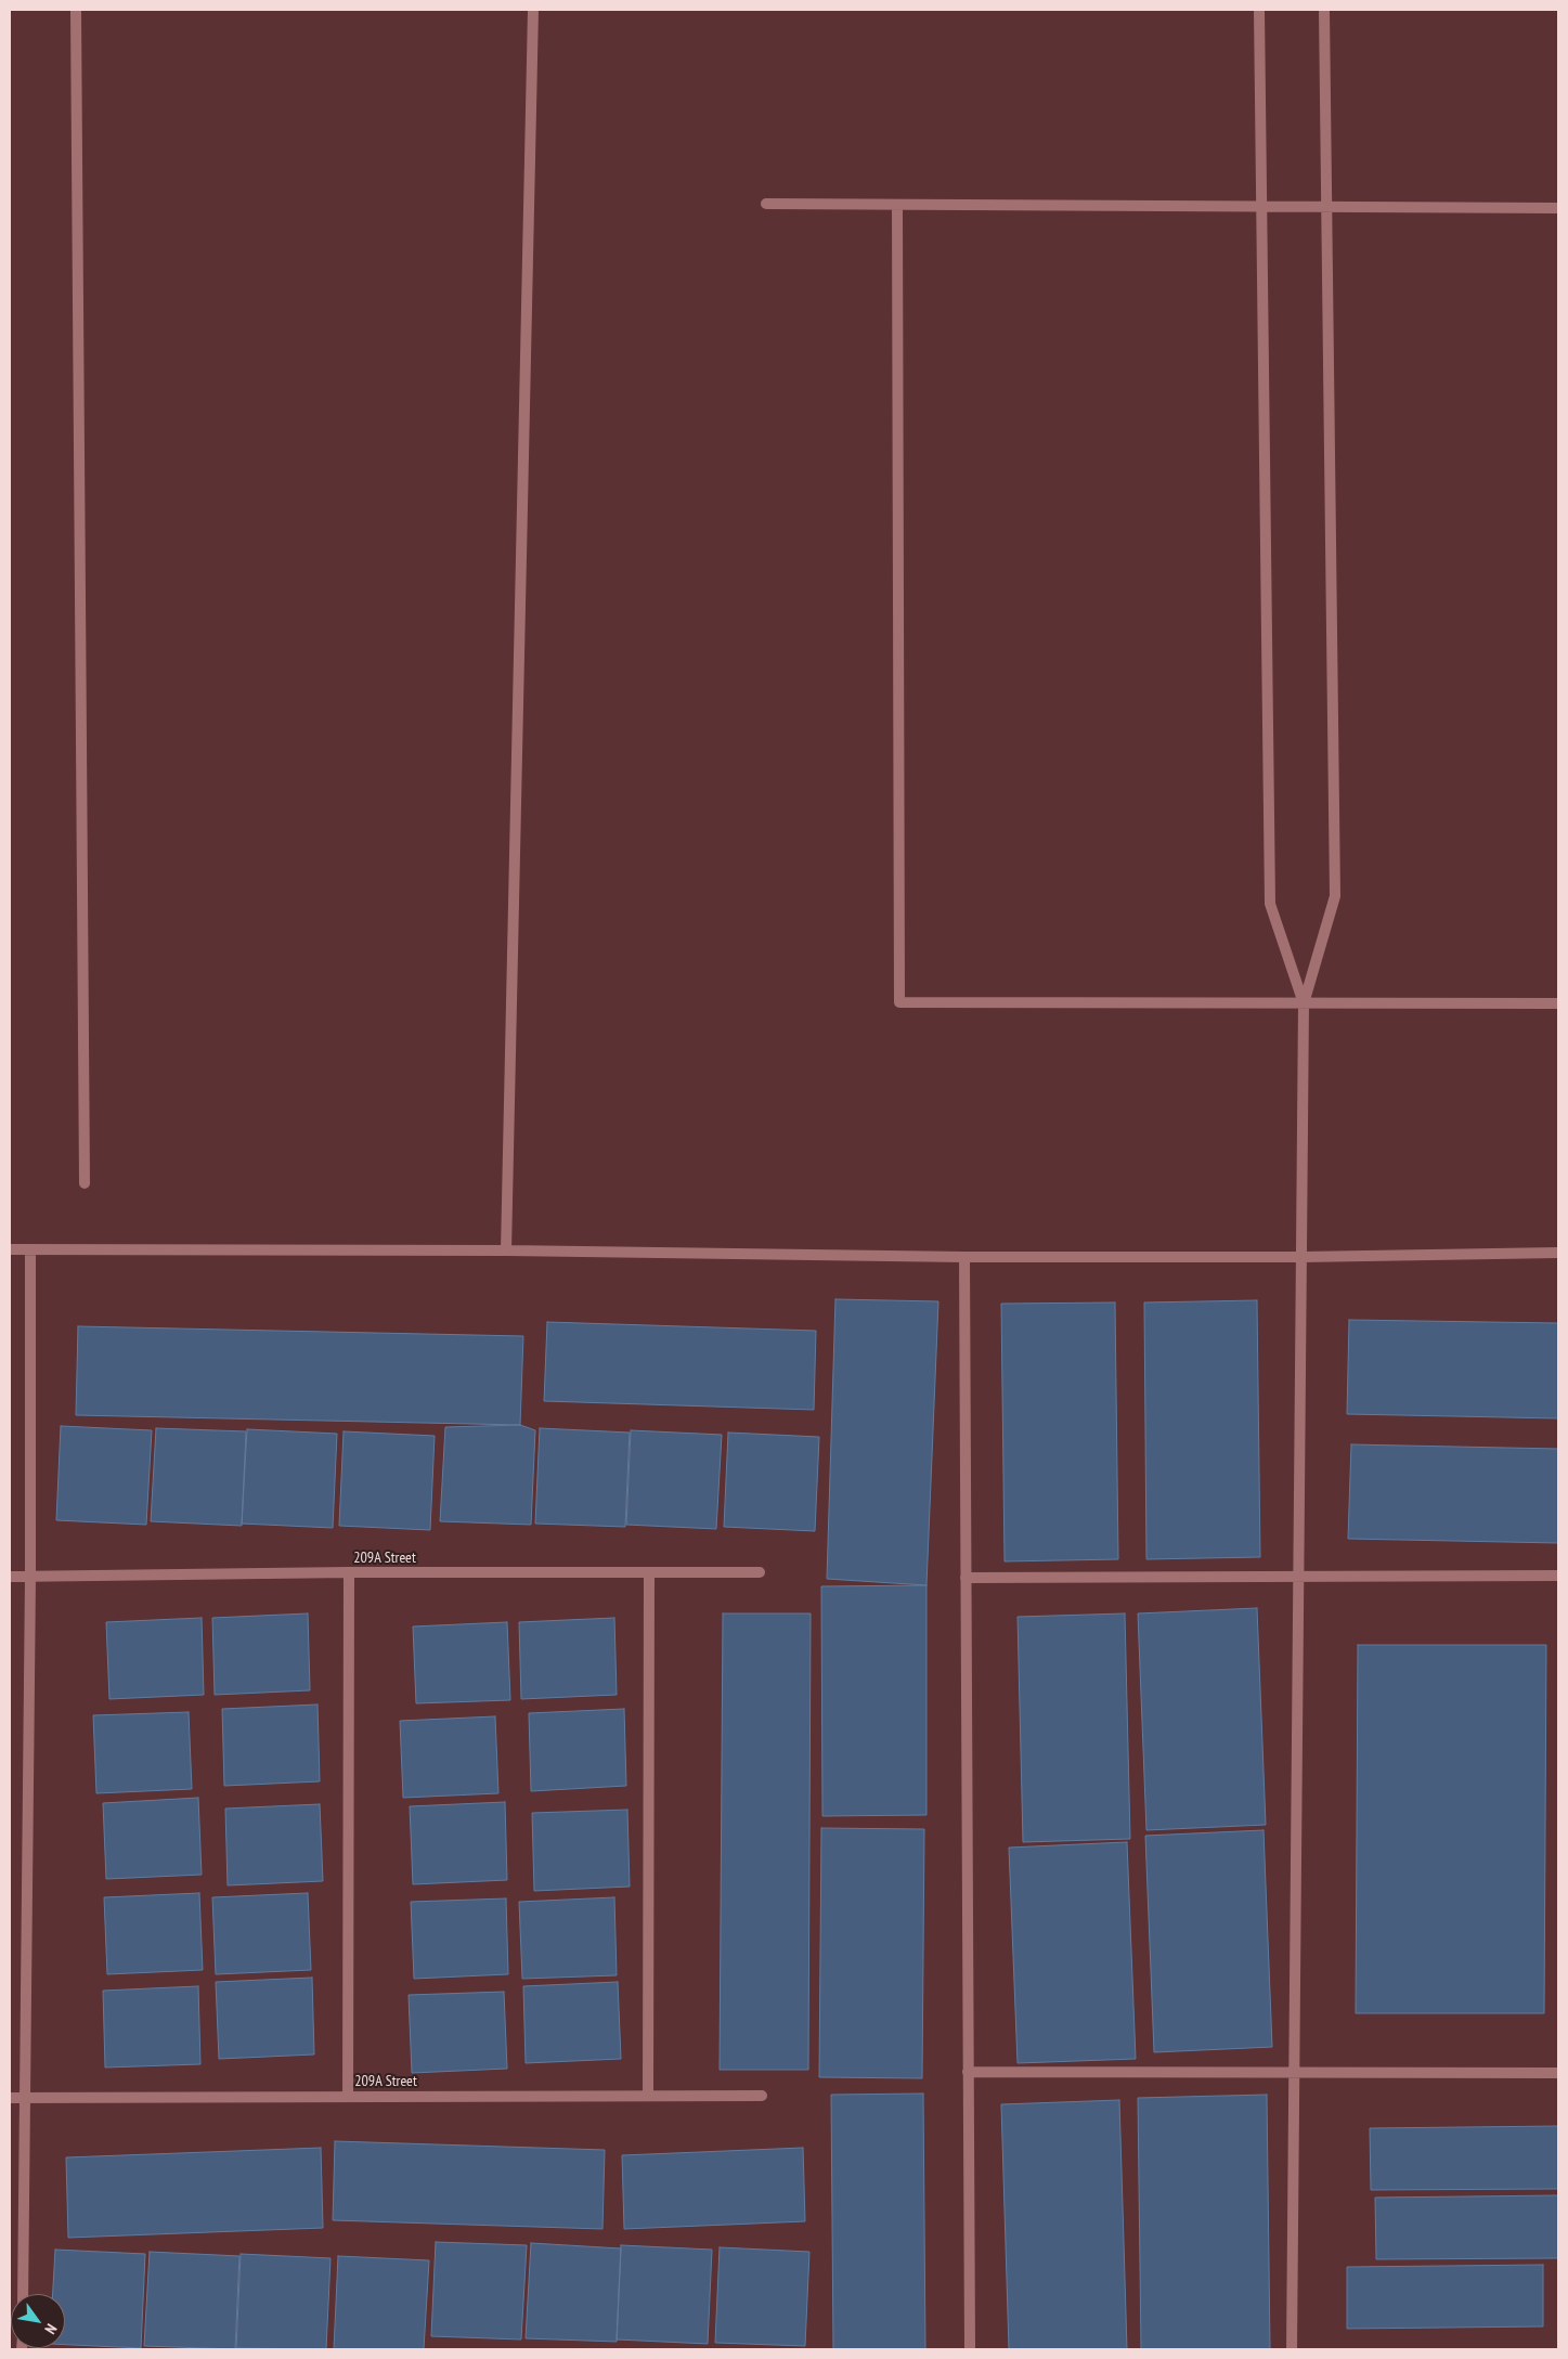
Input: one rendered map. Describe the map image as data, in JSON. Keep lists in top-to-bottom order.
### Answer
{
  "streets": {
    "street": ["209A Street"]
  },
  "north": "bottom right"
}
